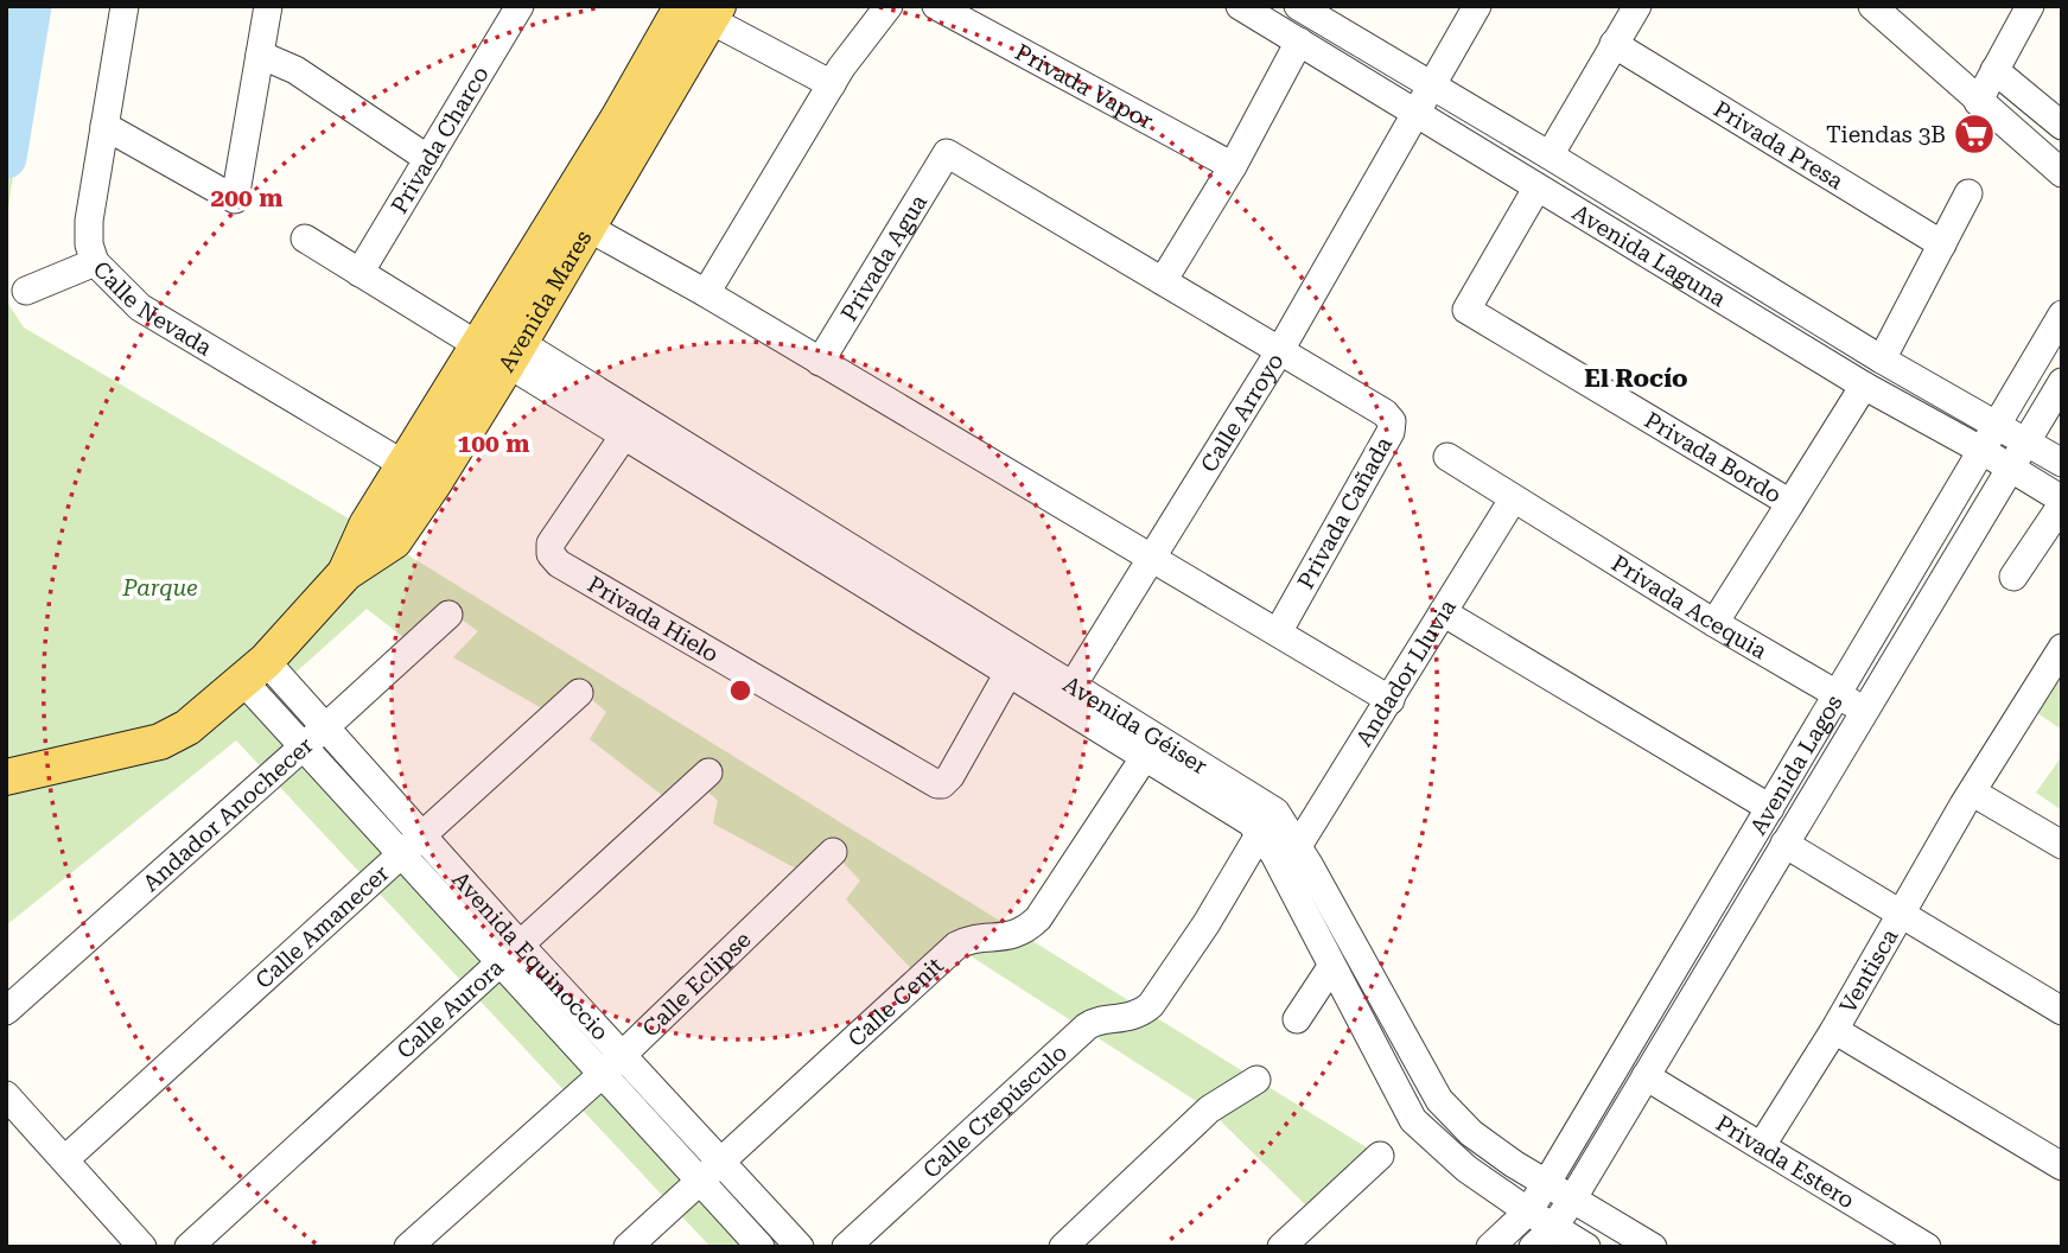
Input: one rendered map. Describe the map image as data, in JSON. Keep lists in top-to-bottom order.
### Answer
{
  "streets": {
    "main road": ["Avenida Mares"],
    "street": [
      "Privada Vapor",
      "Privada Charco",
      "Privada Presa",
      "Avenida Laguna",
      "Privada Agua",
      "Calle Nevada",
      "Calle Arroyo",
      "Privada Bordo",
      "Privada Cañada",
      "Privada Acequia",
      "Privada Hielo",
      "Andador Lluvia",
      "Avenida Géiser",
      "Avenida Lagos",
      "Andador Anochecer",
      "Calle Amanecer",
      "Avenida Equinoccio",
      "Ventisca",
      "Calle Eclipse",
      "Calle Cenit",
      "Calle Aurora",
      "Calle Crepúsculo",
      "Privada Estero"
    ]
  },
  "crossings": [
    ["Privada Charco", "Avenida Géiser"],
    ["Avenida Laguna", "Calle Arroyo"],
    ["Avenida Laguna", "Privada Bordo"],
    ["Avenida Laguna", "Avenida Lagos"],
    ["Privada Agua", "Calle Arroyo"],
    ["Privada Agua", "Privada Cañada"],
    ["Avenida Mares", "Calle Nevada"],
    ["Avenida Mares", "Avenida Géiser"],
    ["Avenida Mares", "Avenida Equinoccio"],
    ["Calle Arroyo", "Privada Cañada"],
    ["Calle Arroyo", "Avenida Géiser"],
    ["Privada Acequia", "Andador Lluvia"],
    ["Privada Acequia", "Avenida Lagos"],
    ["Privada Hielo", "Avenida Géiser"],
    ["Andador Lluvia", "Avenida Géiser"],
    ["Avenida Géiser", "Avenida Lagos"],
    ["Avenida Géiser", "Calle Cenit"],
    ["Avenida Géiser", "Calle Crepúsculo"],
    ["Avenida Lagos", "Privada Estero"],
    ["Andador Anochecer", "Avenida Equinoccio"],
    ["Calle Amanecer", "Avenida Equinoccio"],
    ["Avenida Equinoccio", "Calle Eclipse"],
    ["Avenida Equinoccio", "Calle Cenit"],
    ["Avenida Equinoccio", "Calle Aurora"],
    ["Ventisca", "Privada Estero"]
  ],
  "districts": ["El Rocío"],
  "parks": ["Parque"],
  "places": {
    "supermarket": ["Tiendas 3B"]
  },
  "rings": ["200 m", "100 m"]
}
